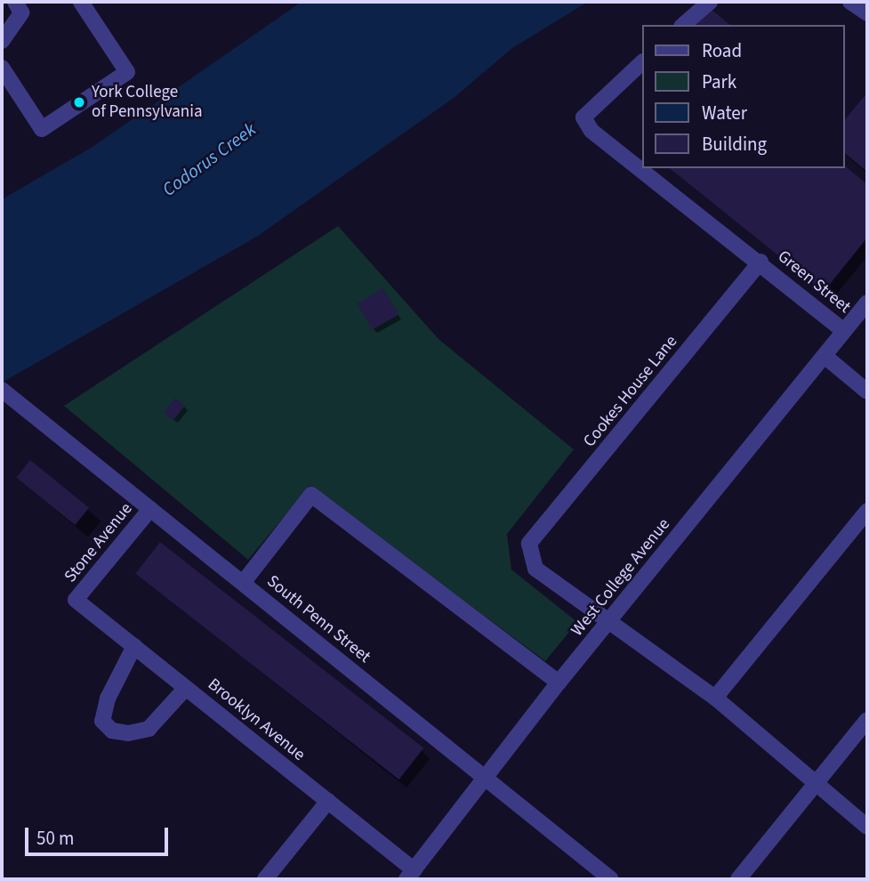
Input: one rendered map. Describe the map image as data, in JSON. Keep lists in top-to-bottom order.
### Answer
{
  "streets": {
    "street": [
      "Green Street",
      "Cookes House Lane",
      "Stone Avenue",
      "West College Avenue",
      "South Penn Street",
      "Brooklyn Avenue"
    ]
  },
  "crossings": [
    ["Green Street", "Cookes House Lane"],
    ["Green Street", "West College Avenue"],
    ["Cookes House Lane", "West College Avenue"],
    ["Stone Avenue", "South Penn Street"],
    ["Stone Avenue", "Brooklyn Avenue"],
    ["West College Avenue", "South Penn Street"],
    ["West College Avenue", "Brooklyn Avenue"]
  ],
  "water": ["Codorus Creek"],
  "places": ["York College of Pennsylvania"],
  "legend": [
    "Road",
    "Park",
    "Water",
    "Building"
  ],
  "scale_bar": "50 m"
}
